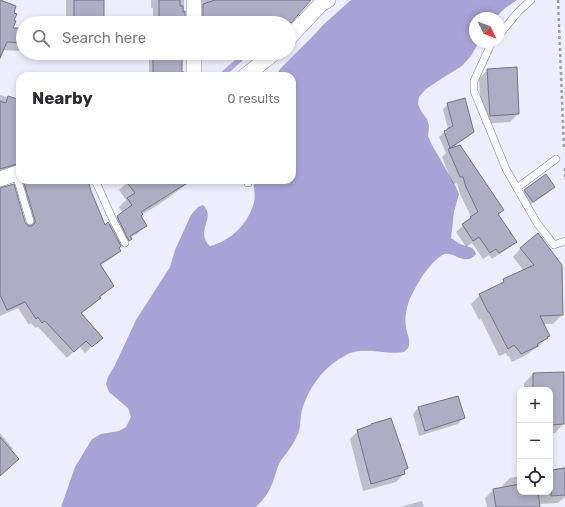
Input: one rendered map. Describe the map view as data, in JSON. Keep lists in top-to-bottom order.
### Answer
{
  "north": "bottom right",
  "page": {
    "search": "Search here",
    "heading": ["Nearby", "0 results"],
    "map_buttons": ["+", "−"]
  }
}
